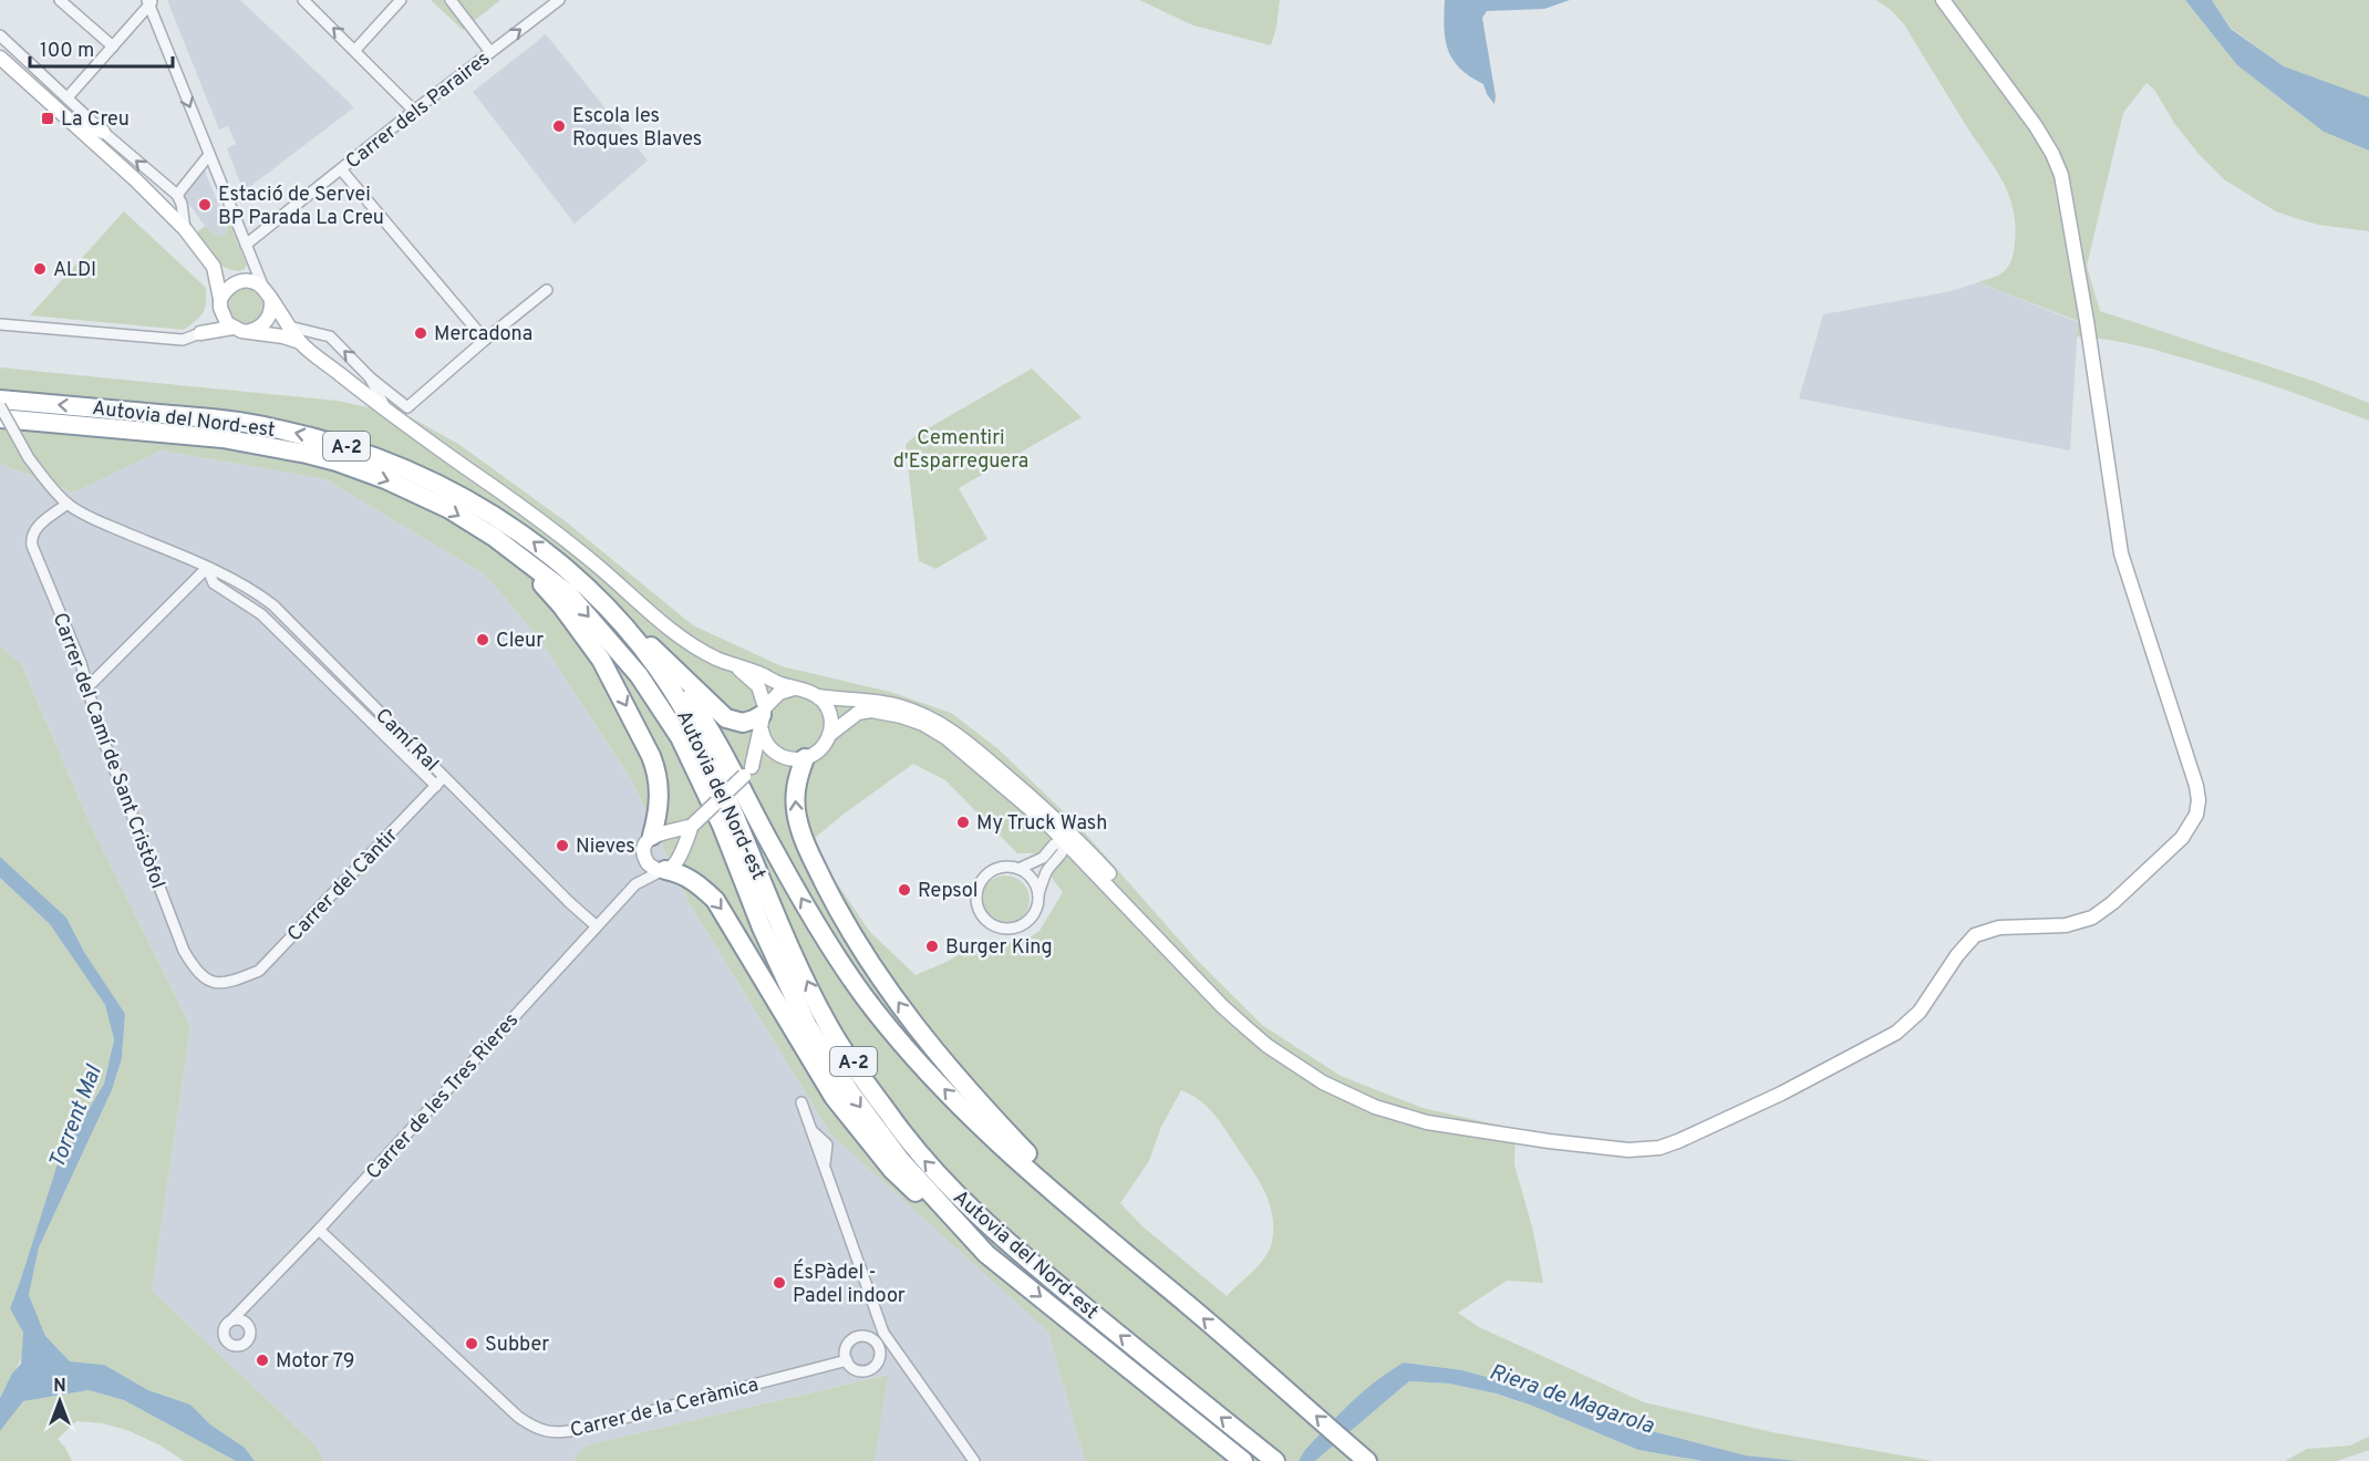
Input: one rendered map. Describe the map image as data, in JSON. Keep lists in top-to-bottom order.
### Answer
{
  "streets": {
    "highway": ["Autovia del Nord-est", "A-2"],
    "street": [
      "Carrer dels Paraires",
      "Camí Ral",
      "Carrer del Camí de Sant Cristòfol",
      "Carrer del Càntir",
      "Carrer de les Tres Rieres",
      "Carrer de la Ceràmica"
    ]
  },
  "crossings": [
    ["Camí Ral", "Carrer del Camí de Sant Cristòfol"],
    ["Camí Ral", "Carrer del Càntir"],
    ["Camí Ral", "Carrer de les Tres Rieres"],
    ["Carrer del Camí de Sant Cristòfol", "Carrer del Càntir"],
    ["Carrer de les Tres Rieres", "Carrer de la Ceràmica"]
  ],
  "water": ["Torrent Mal", "Riera de Magarola"],
  "parks": ["Cementiri d'Esparreguera"],
  "places": {
    "transit": ["La Creu"],
    "other": [
      "Escola les Roques Blaves",
      "Estació de Servei BP Parada La Creu",
      "ALDI",
      "Mercadona",
      "Cleur",
      "My Truck Wash",
      "Nieves",
      "Repsol",
      "Burger King",
      "ÉsPàdel - Padel indoor",
      "Subber",
      "Motor 79"
    ]
  },
  "scale_bar": "100 m",
  "north": "top"
}
